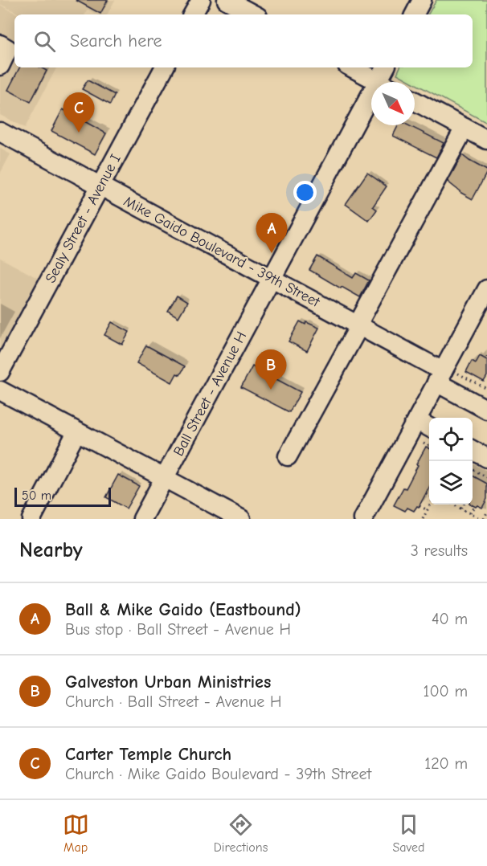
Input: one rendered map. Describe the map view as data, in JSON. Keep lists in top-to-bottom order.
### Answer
{
  "streets": {
    "street": ["Sealy Street - Avenue I", "Mike Gaido Boulevard - 39th Street", "Ball Street - Avenue H"]
  },
  "crossings": [
    ["Sealy Street - Avenue I", "Mike Gaido Boulevard - 39th Street"],
    ["Mike Gaido Boulevard - 39th Street", "Ball Street - Avenue H"]
  ],
  "scale_bar": "50 m",
  "north": "bottom right",
  "page": {
    "search": "Search here",
    "pins": ["C", "A", "B"],
    "scale": "50 m",
    "heading": ["Nearby", "3 results"],
    "list": [
      {
        "mark": "A",
        "name": "Ball & Mike Gaido (Eastbound)",
        "note": "Bus stop · Ball Street - Avenue H",
        "value": "40 m"
      },
      {
        "mark": "B",
        "name": "Galveston Urban Ministries",
        "note": "Church · Ball Street - Avenue H",
        "value": "100 m"
      },
      {
        "mark": "C",
        "name": "Carter Temple Church",
        "note": "Church · Mike Gaido Boulevard - 39th Street",
        "value": "120 m"
      }
    ],
    "nav": ["Map", "Directions", "Saved"]
  }
}
